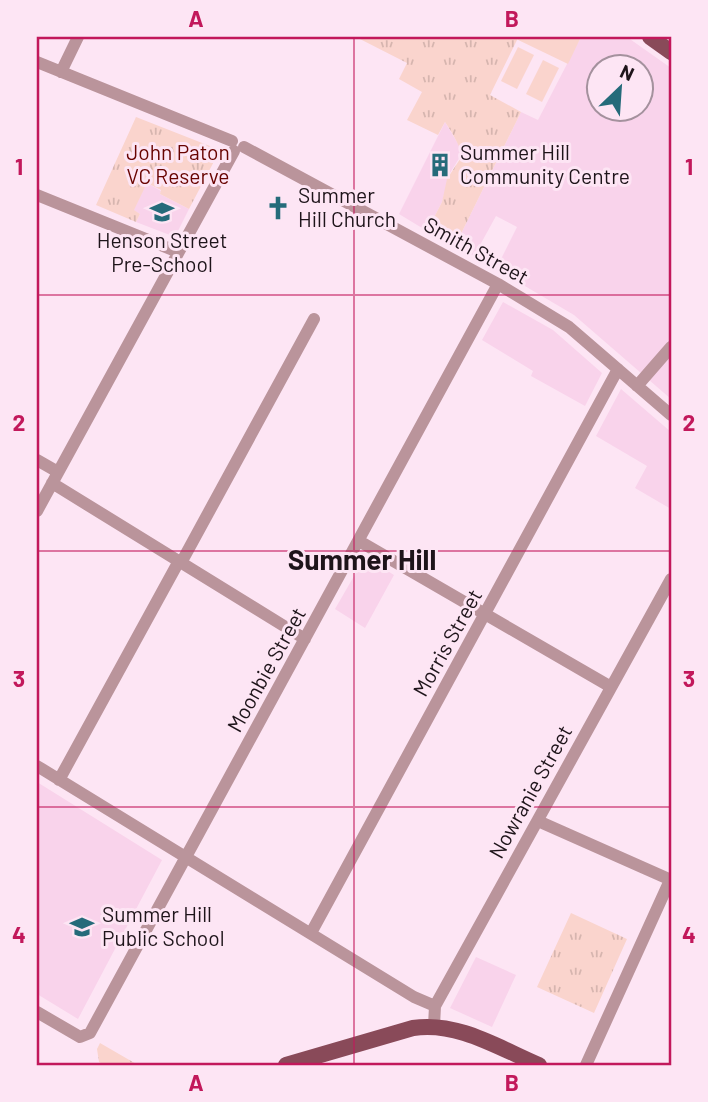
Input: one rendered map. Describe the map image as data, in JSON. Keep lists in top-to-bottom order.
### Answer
{
  "streets": {
    "street": [
      "Smith Street",
      "Morris Street",
      "Moonbie Street",
      "Nowranie Street"
    ]
  },
  "crossings": [
    ["Smith Street", "Morris Street"],
    ["Smith Street", "Moonbie Street"]
  ],
  "districts": ["Summer Hill"],
  "parks": ["John Paton VC Reserve"],
  "places": {
    "building": ["Summer Hill Community Centre"],
    "church": ["Summer Hill Church"],
    "school or university": ["Henson Street Pre-School", "Summer Hill Public School"]
  },
  "north": "top right",
  "grid": {
    "columns": ["A", "B"],
    "rows": [
      "1",
      "2",
      "3",
      "4"
    ]
  }
}
